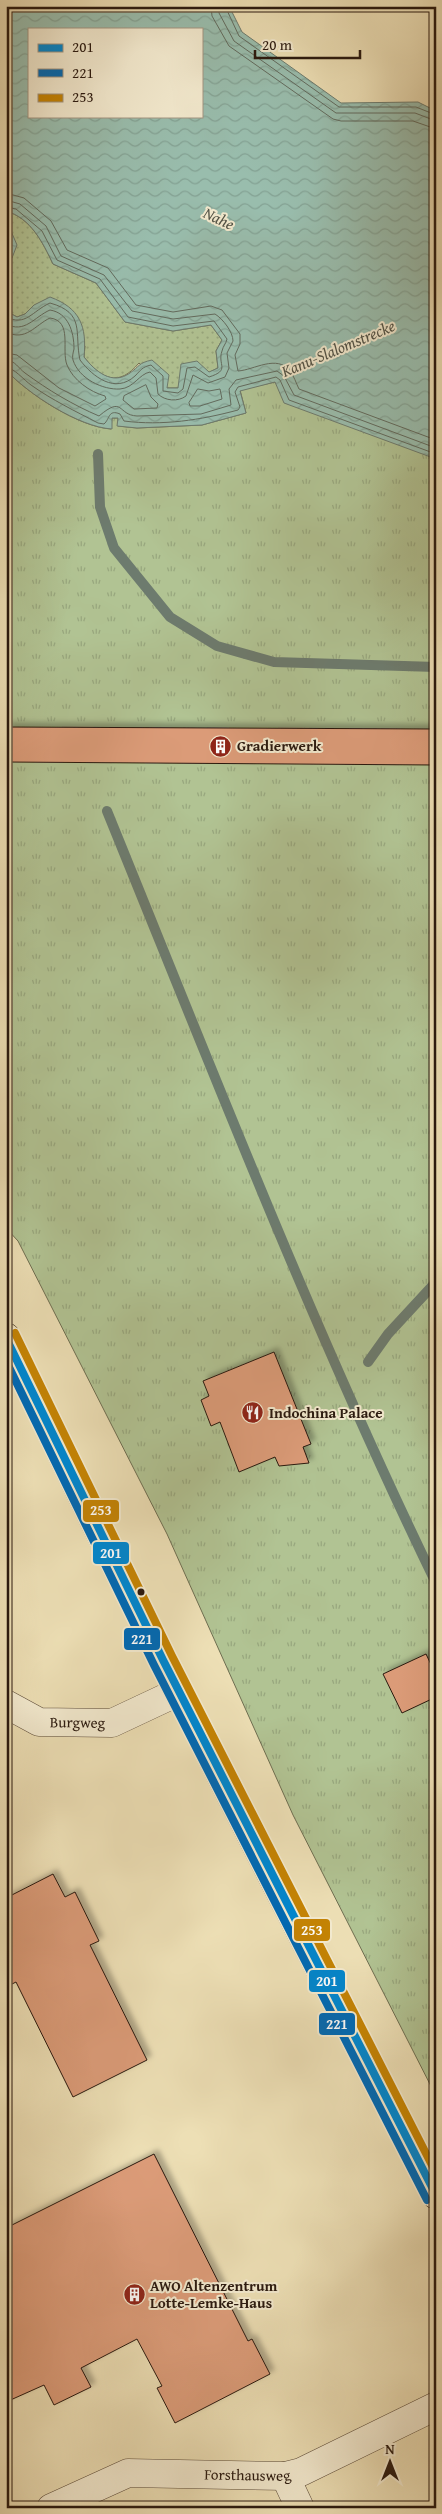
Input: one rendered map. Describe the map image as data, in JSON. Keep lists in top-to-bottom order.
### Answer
{
  "streets": {
    "street": ["Burgweg", "Forsthausweg"]
  },
  "water": ["Nahe", "Kanu-Slalomstrecke"],
  "places": {
    "building": ["Gradierwerk", "AWO Altenzentrum Lotte-Lemke-Haus"],
    "restaurant": ["Indochina Palace"]
  },
  "lines": ["transit line 253", "transit line 201", "transit line 221"],
  "legend": ["201", "221", "253"],
  "scale_bar": "20 m",
  "north": "top"
}
